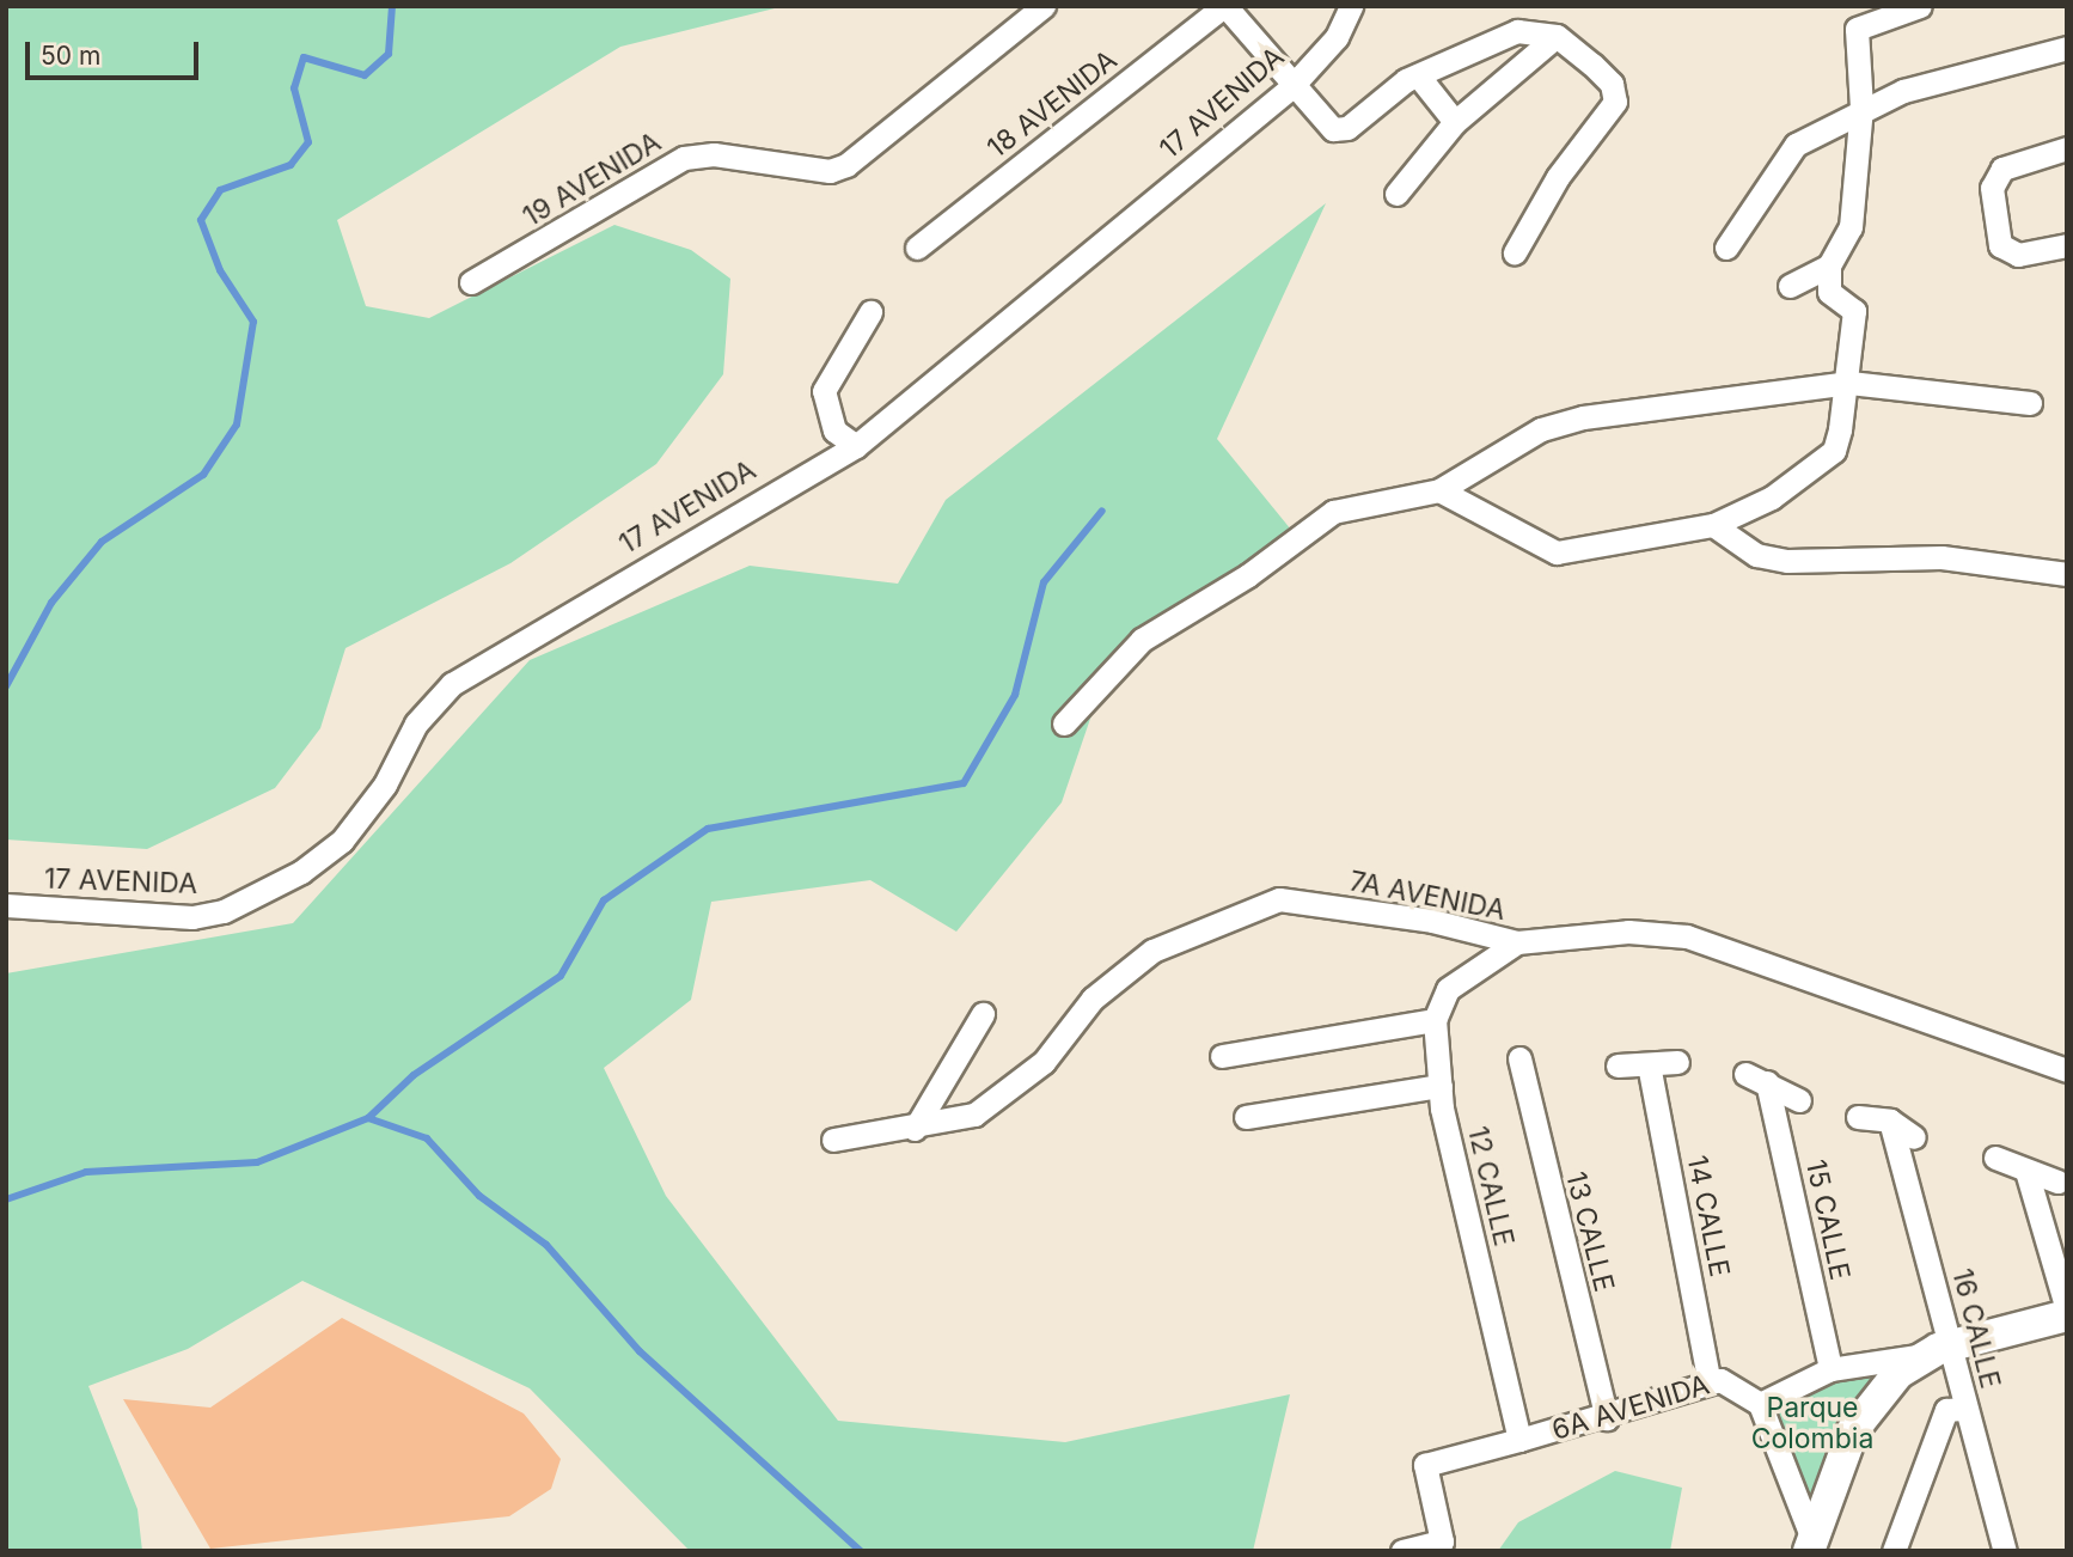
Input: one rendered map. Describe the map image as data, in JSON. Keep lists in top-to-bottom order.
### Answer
{
  "streets": {
    "street": [
      "17 AVENIDA",
      "18 AVENIDA",
      "19 AVENIDA",
      "7A AVENIDA",
      "12 CALLE",
      "14 CALLE",
      "15 CALLE",
      "13 CALLE",
      "16 CALLE",
      "6A AVENIDA"
    ]
  },
  "crossings": [
    ["12 CALLE", "6A AVENIDA"],
    ["14 CALLE", "6A AVENIDA"],
    ["13 CALLE", "6A AVENIDA"]
  ],
  "parks": ["Parque Colombia"],
  "scale_bar": "50 m"
}
